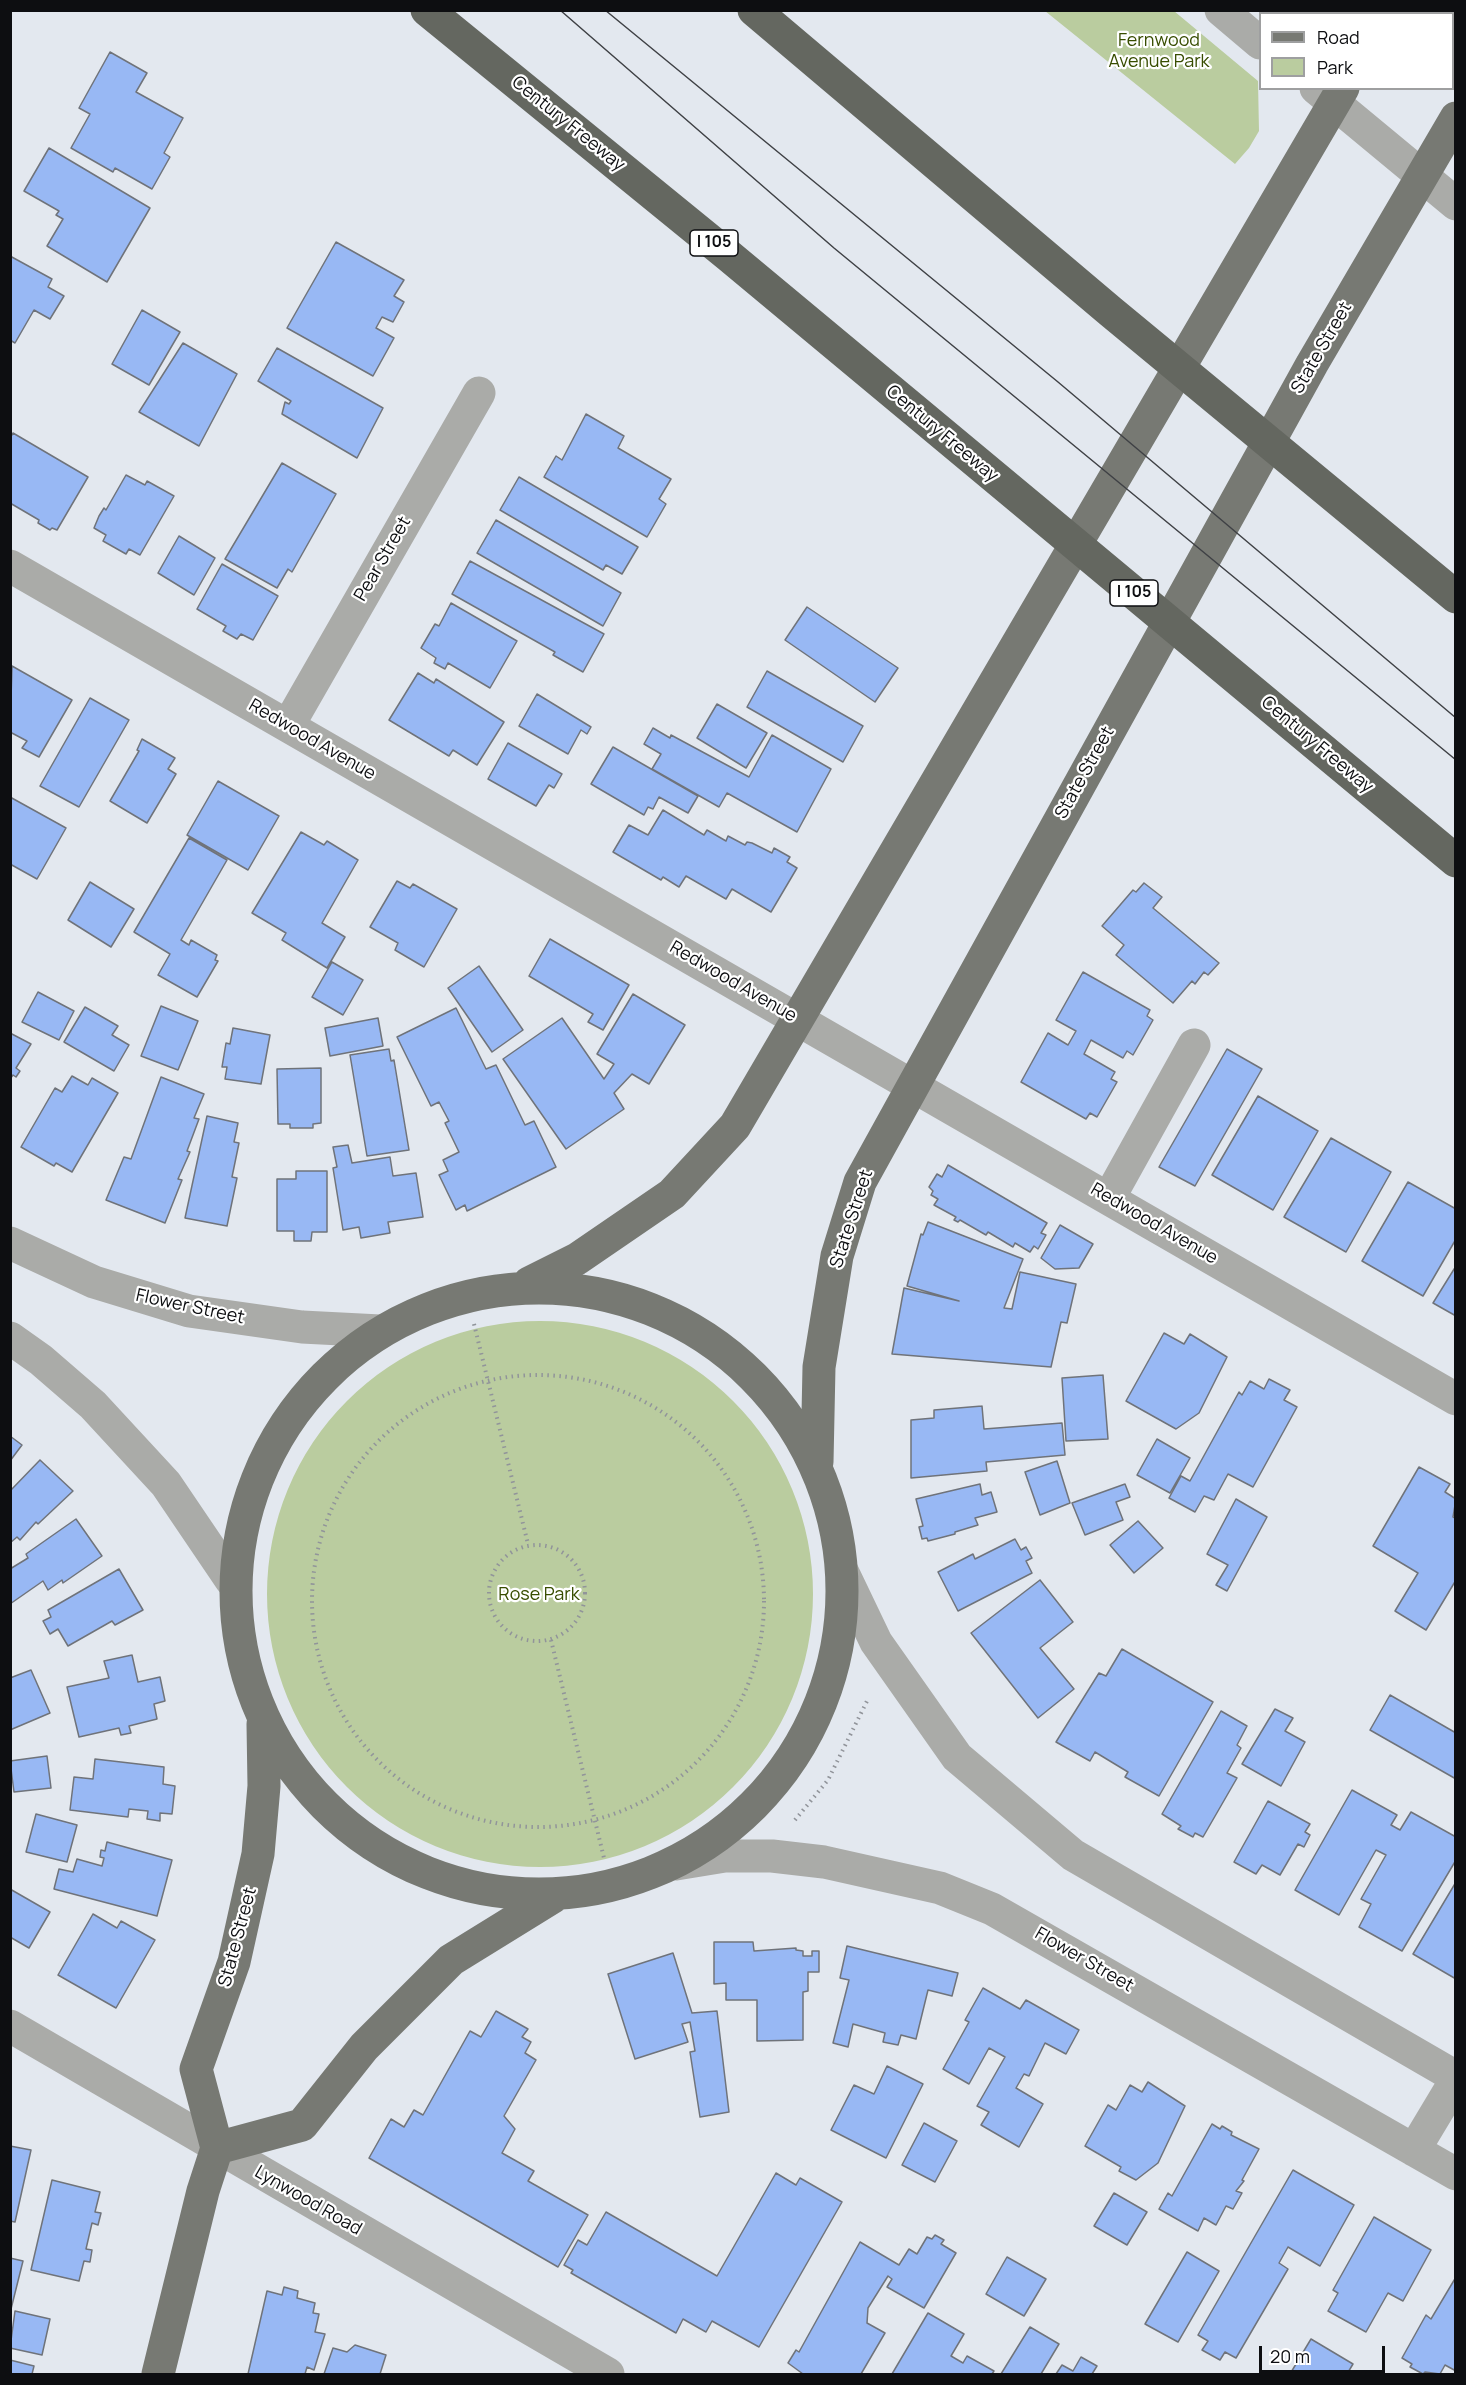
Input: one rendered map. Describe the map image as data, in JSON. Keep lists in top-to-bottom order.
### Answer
{
  "streets": {
    "highway": ["Century Freeway", "I 105"],
    "main road": ["State Street"],
    "street": [
      "Pear Street",
      "Redwood Avenue",
      "Flower Street",
      "Lynwood Road"
    ]
  },
  "crossings": [
    ["State Street", "Redwood Avenue"],
    ["State Street", "Lynwood Road"],
    ["Pear Street", "Redwood Avenue"]
  ],
  "parks": ["Fernwood Avenue Park", "Rose Park"],
  "legend": ["Road", "Park"],
  "scale_bar": "20 m"
}
